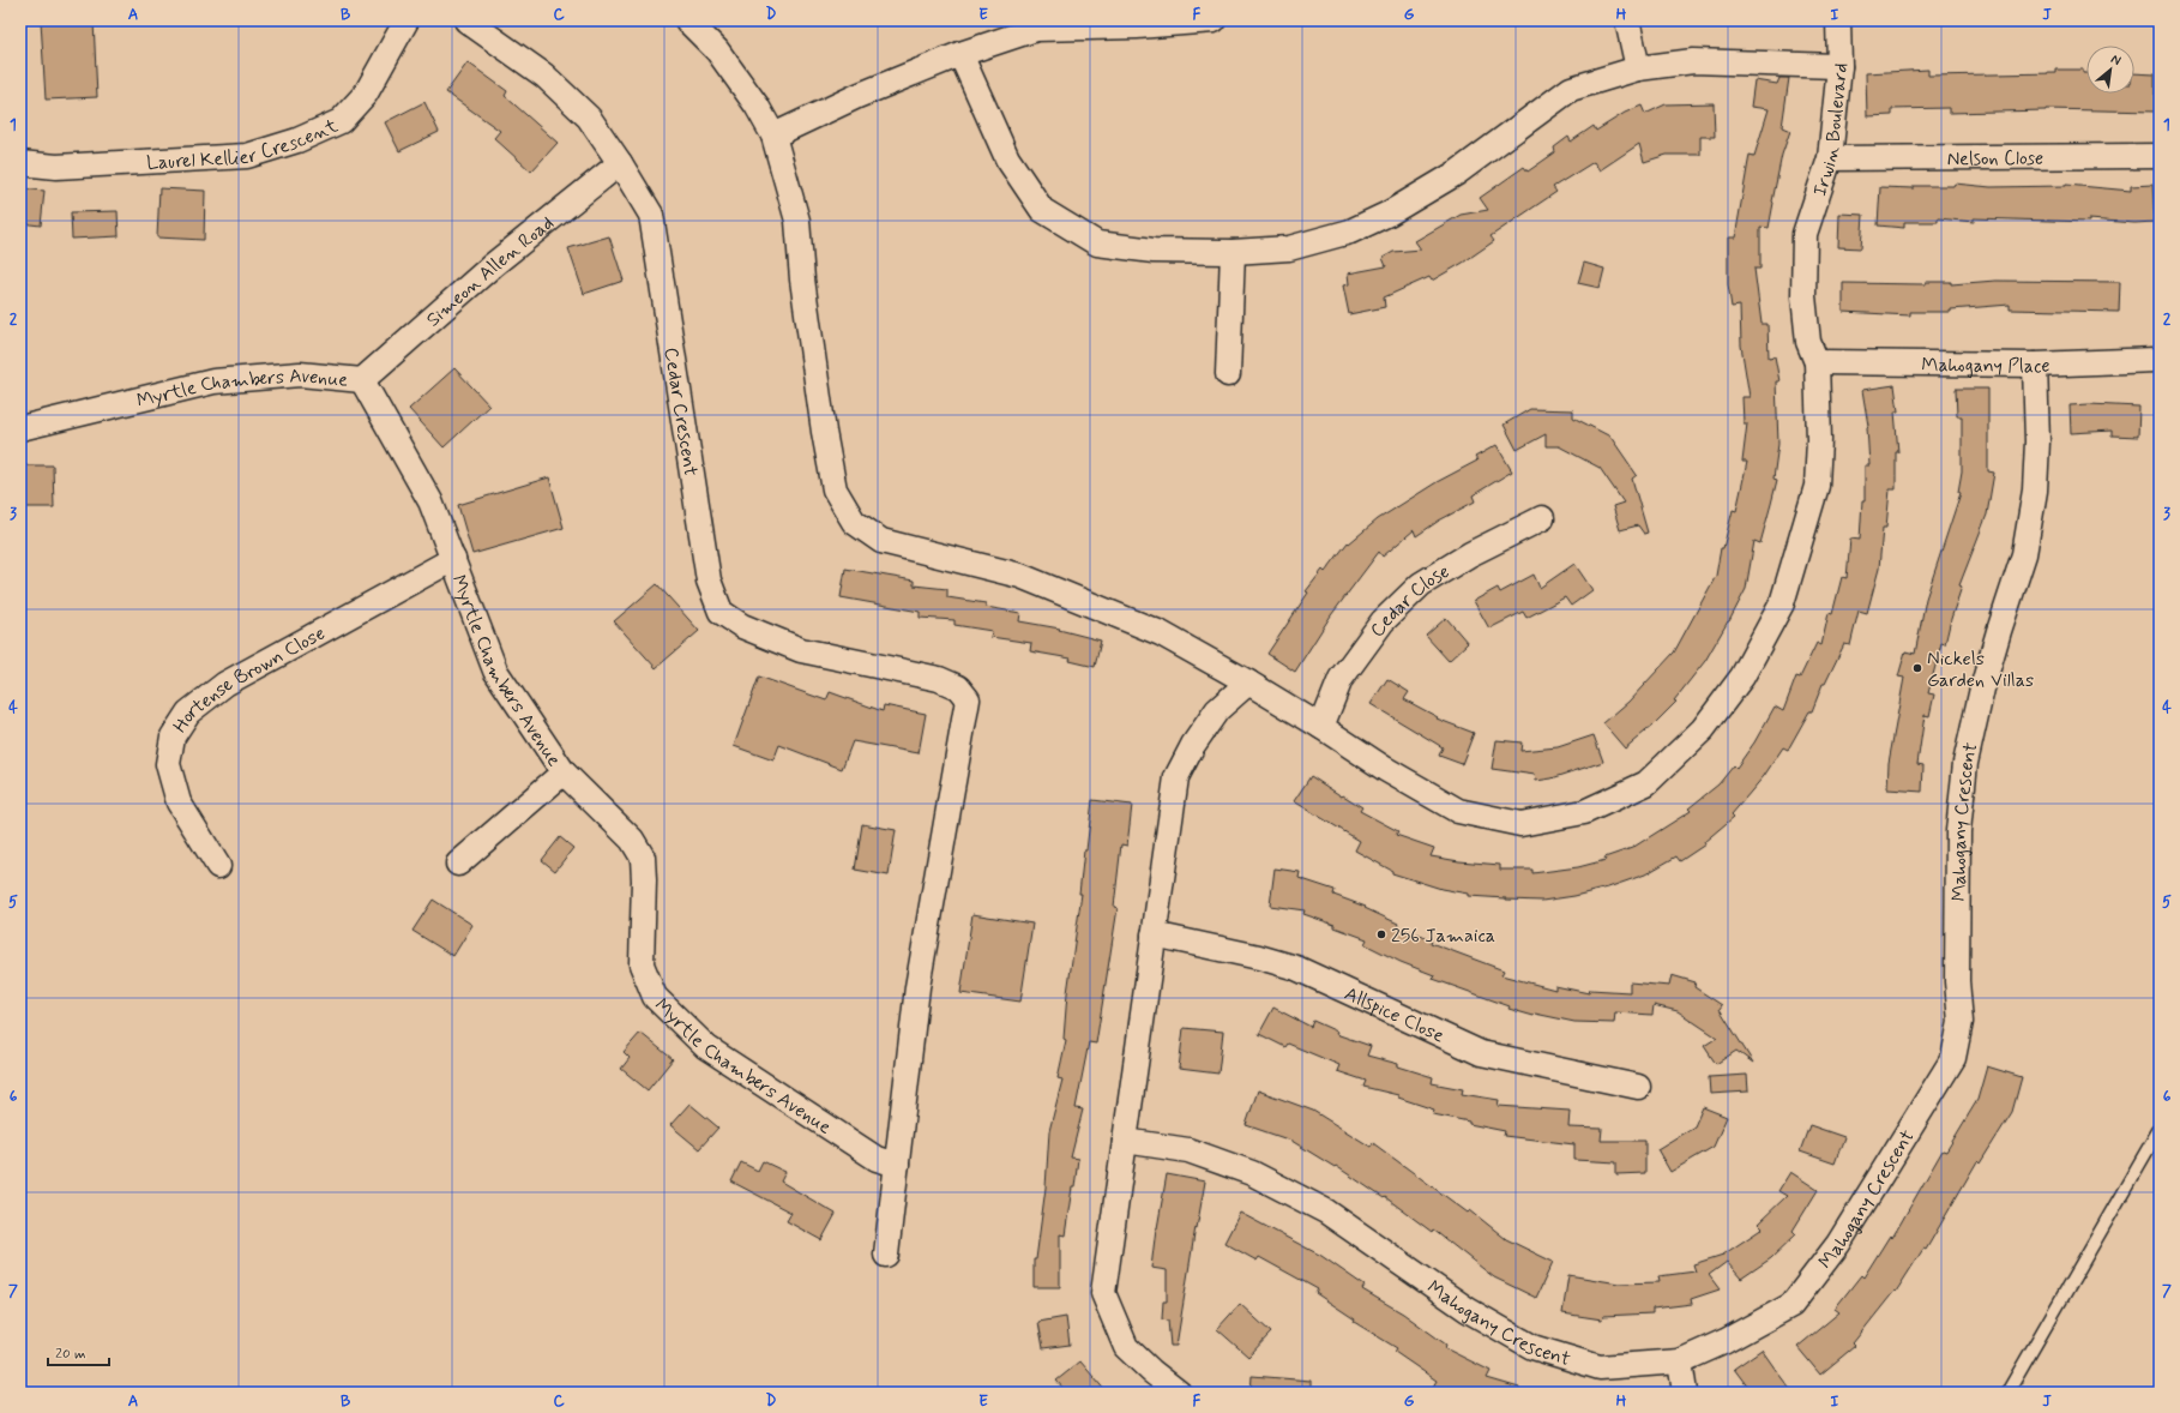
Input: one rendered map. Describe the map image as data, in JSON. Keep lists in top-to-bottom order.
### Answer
{
  "streets": {
    "street": [
      "Irwin Boulevard",
      "Laurel Kellier Crescent",
      "Nelson Close",
      "Simeon Allen Road",
      "Mahogany Place",
      "Myrtle Chambers Avenue",
      "Cedar Crescent",
      "Cedar Close",
      "Hortense Brown Close",
      "Mahogany Crescent",
      "Allspice Close"
    ]
  },
  "crossings": [
    ["Irwin Boulevard", "Nelson Close"],
    ["Irwin Boulevard", "Mahogany Place"],
    ["Irwin Boulevard", "Cedar Close"],
    ["Simeon Allen Road", "Myrtle Chambers Avenue"],
    ["Simeon Allen Road", "Cedar Crescent"],
    ["Mahogany Place", "Mahogany Crescent"],
    ["Myrtle Chambers Avenue", "Cedar Crescent"],
    ["Myrtle Chambers Avenue", "Hortense Brown Close"]
  ],
  "places": ["Nickels Garden Villas", "256 Jamaica"],
  "scale_bar": "20 m",
  "north": "top right",
  "grid": {
    "columns": [
      "A",
      "B",
      "C",
      "D",
      "E",
      "F",
      "G",
      "H",
      "I",
      "J"
    ],
    "rows": [
      "1",
      "2",
      "3",
      "4",
      "5",
      "6",
      "7"
    ]
  }
}
